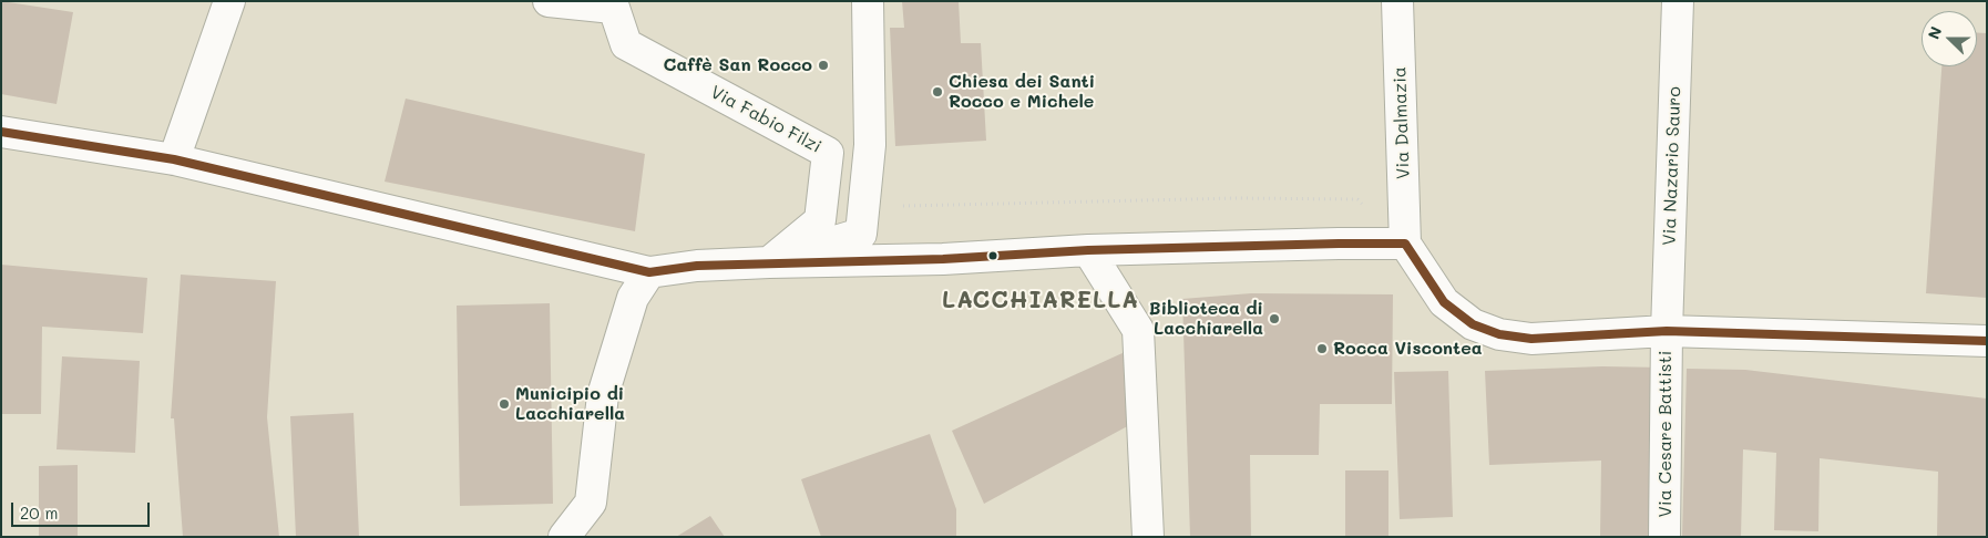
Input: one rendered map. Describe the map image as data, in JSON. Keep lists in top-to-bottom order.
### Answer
{
  "streets": {
    "street": [
      "Via Fabio Filzi",
      "Via Dalmazia",
      "Via Nazario Sauro",
      "Via Cesare Battisti"
    ]
  },
  "crossings": [
    ["Via Nazario Sauro", "Via Cesare Battisti"]
  ],
  "districts": ["LACCHIARELLA"],
  "places": [
    "Caffè San Rocco",
    "Chiesa dei Santi Rocco e Michele",
    "Biblioteca di Lacchiarella",
    "Rocca Viscontea",
    "Municipio di Lacchiarella"
  ],
  "scale_bar": "20 m",
  "north": "left"
}
